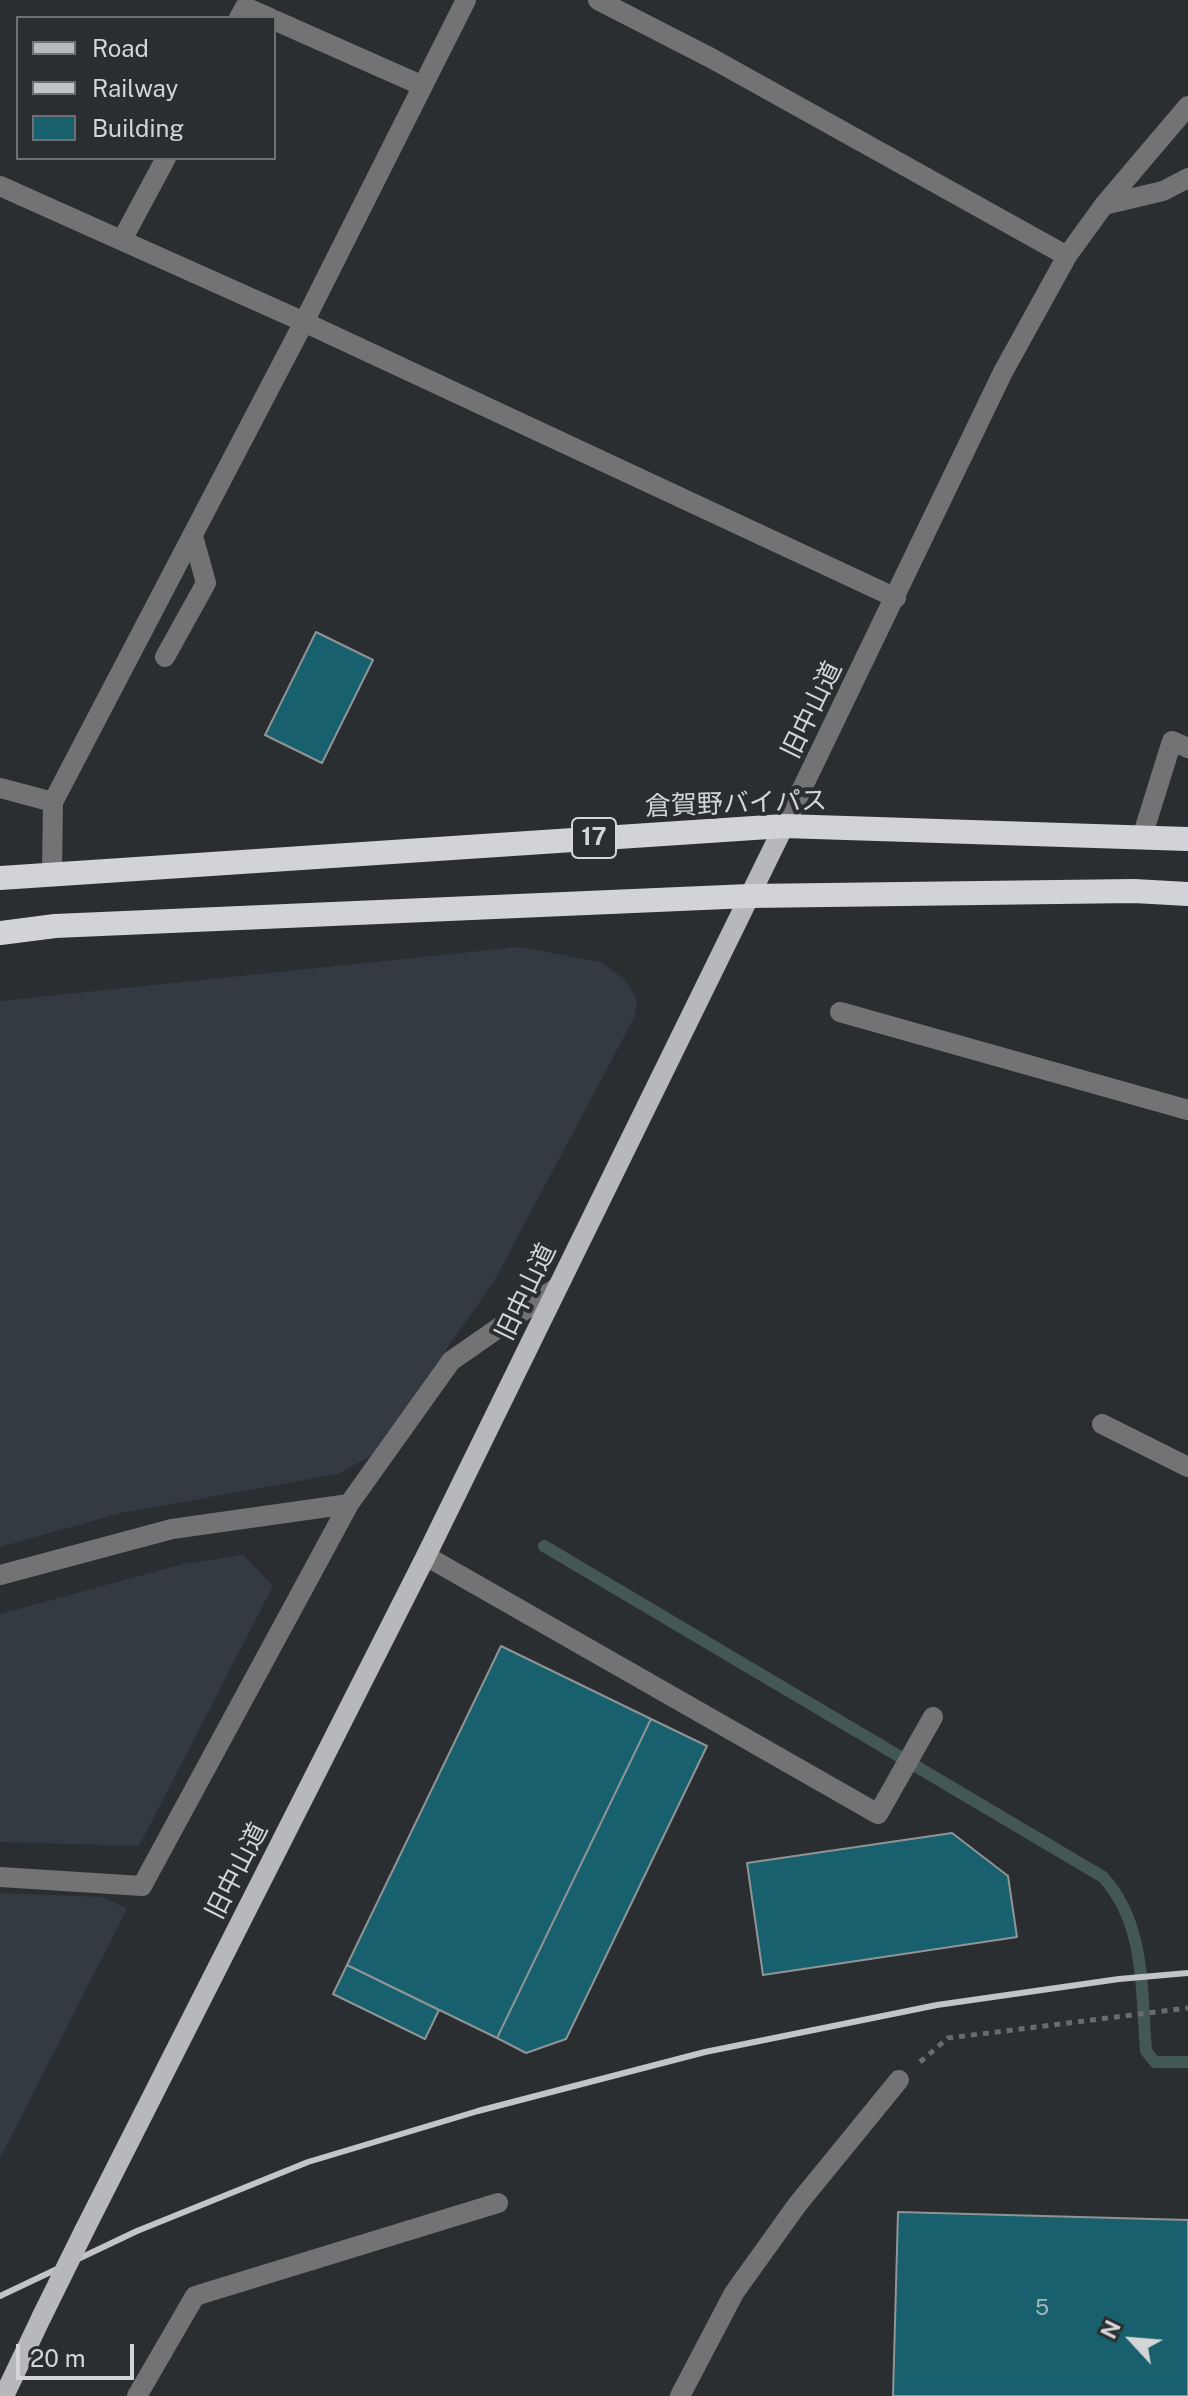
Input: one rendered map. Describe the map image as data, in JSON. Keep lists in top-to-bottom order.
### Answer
{
  "streets": {
    "highway": ["倉賀野バイパス", "17"],
    "main road": ["旧中山道"]
  },
  "crossings": [
    ["旧中山道", "倉賀野バイパス"]
  ],
  "house_numbers": ["5"],
  "legend": ["Road", "Railway", "Building"],
  "scale_bar": "20 m",
  "north": "top left"
}
